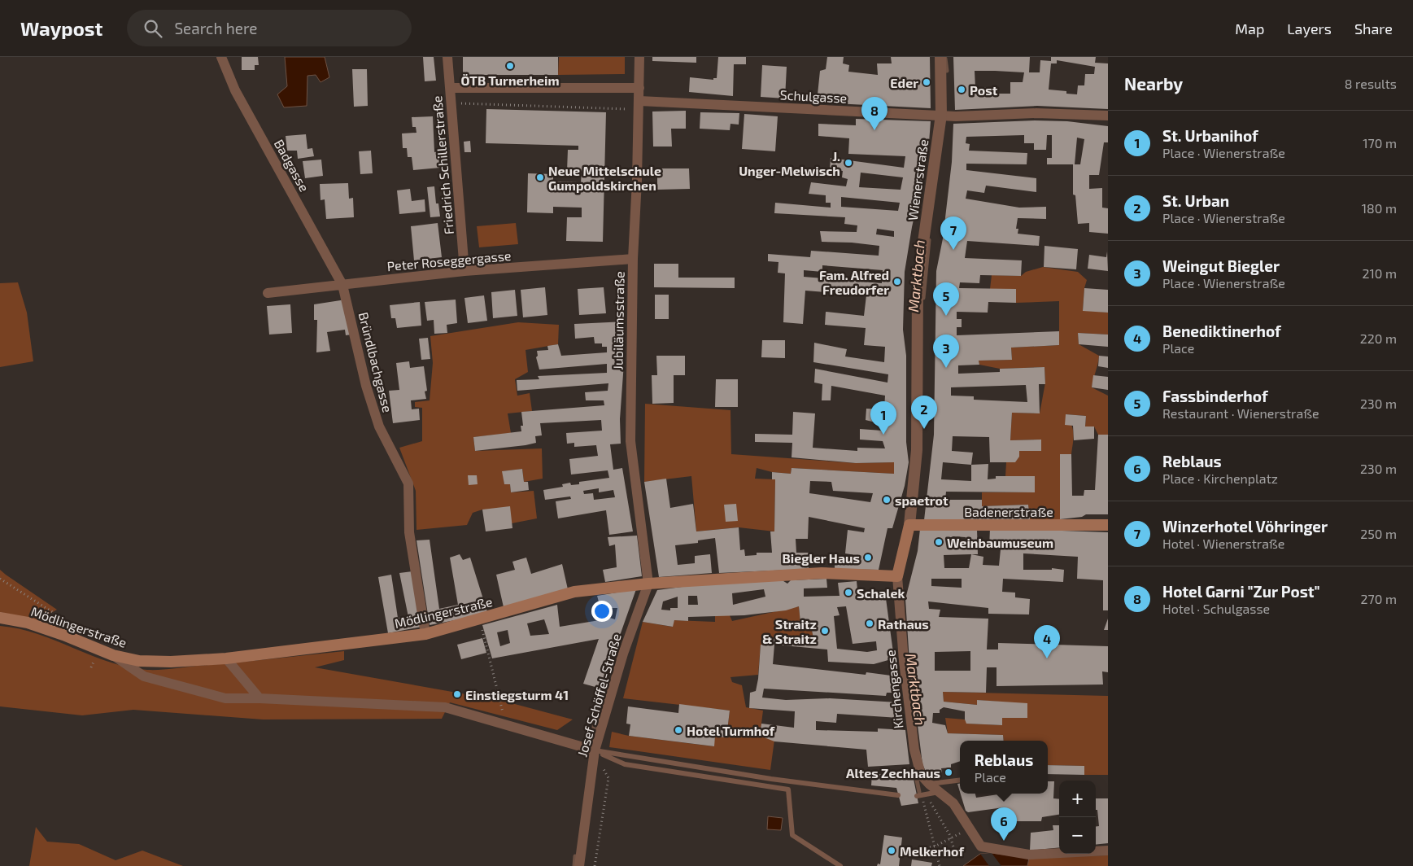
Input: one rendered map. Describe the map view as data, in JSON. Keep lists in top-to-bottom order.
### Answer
{
  "streets": {
    "main road": ["Badenerstraße", "Mödlingerstraße"],
    "street": [
      "Schulgasse",
      "Badgasse",
      "Friedrich Schillerstraße",
      "Wienerstraße",
      "Peter Roseggergasse",
      "Jubiläumsstraße",
      "Bründlbachgasse",
      "Kirchengasse",
      "Josef Schöffel-Straße"
    ]
  },
  "crossings": [
    ["Schulgasse", "Wienerstraße"],
    ["Schulgasse", "Jubiläumsstraße"],
    ["Badgasse", "Peter Roseggergasse"],
    ["Badgasse", "Bründlbachgasse"],
    ["Friedrich Schillerstraße", "Peter Roseggergasse"],
    ["Wienerstraße", "Badenerstraße"],
    ["Peter Roseggergasse", "Jubiläumsstraße"],
    ["Peter Roseggergasse", "Bründlbachgasse"],
    ["Jubiläumsstraße", "Mödlingerstraße"],
    ["Jubiläumsstraße", "Josef Schöffel-Straße"],
    ["Bründlbachgasse", "Mödlingerstraße"],
    ["Mödlingerstraße", "Kirchengasse"],
    ["Mödlingerstraße", "Josef Schöffel-Straße"]
  ],
  "water": ["Marktbach"],
  "places": [
    "ÖTB Turnerheim",
    "Eder",
    "Post",
    "J. Unger-Melwisch",
    "Neue Mittelschule Gumpoldskirchen",
    "Fam. Alfred Freudorfer",
    "spaetrot",
    "Weinbaumuseum",
    "Biegler Haus",
    "Schalek",
    "Rathaus",
    "Straitz & Straitz",
    "Einstiegsturm 41",
    "Hotel Turmhof",
    "Altes Zechhaus",
    "Melkerhof"
  ],
  "page": {
    "header": "Waypost",
    "search": "Search here",
    "nav": ["Map", "Layers", "Share"],
    "heading": ["Nearby", "8 results"],
    "pins": [
      "8",
      "7",
      "5",
      "3",
      "2",
      "1",
      "4",
      "6"
    ],
    "list": [
      {
        "mark": "1",
        "name": "St. Urbanihof",
        "note": "Place · Wienerstraße",
        "value": "170 m"
      },
      {
        "mark": "2",
        "name": "St. Urban",
        "note": "Place · Wienerstraße",
        "value": "180 m"
      },
      {
        "mark": "3",
        "name": "Weingut Biegler",
        "note": "Place · Wienerstraße",
        "value": "210 m"
      },
      {
        "mark": "4",
        "name": "Benediktinerhof",
        "note": "Place",
        "value": "220 m"
      },
      {
        "mark": "5",
        "name": "Fassbinderhof",
        "note": "Restaurant · Wienerstraße",
        "value": "230 m"
      },
      {
        "mark": "6",
        "name": "Reblaus",
        "note": "Place · Kirchenplatz",
        "value": "230 m"
      },
      {
        "mark": "7",
        "name": "Winzerhotel Vöhringer",
        "note": "Hotel · Wienerstraße",
        "value": "250 m"
      },
      {
        "mark": "8",
        "name": "Hotel Garni \"Zur Post\"",
        "note": "Hotel · Schulgasse",
        "value": "270 m"
      }
    ],
    "popup": ["Reblaus", "Place"],
    "map_buttons": ["+", "−"]
  }
}
